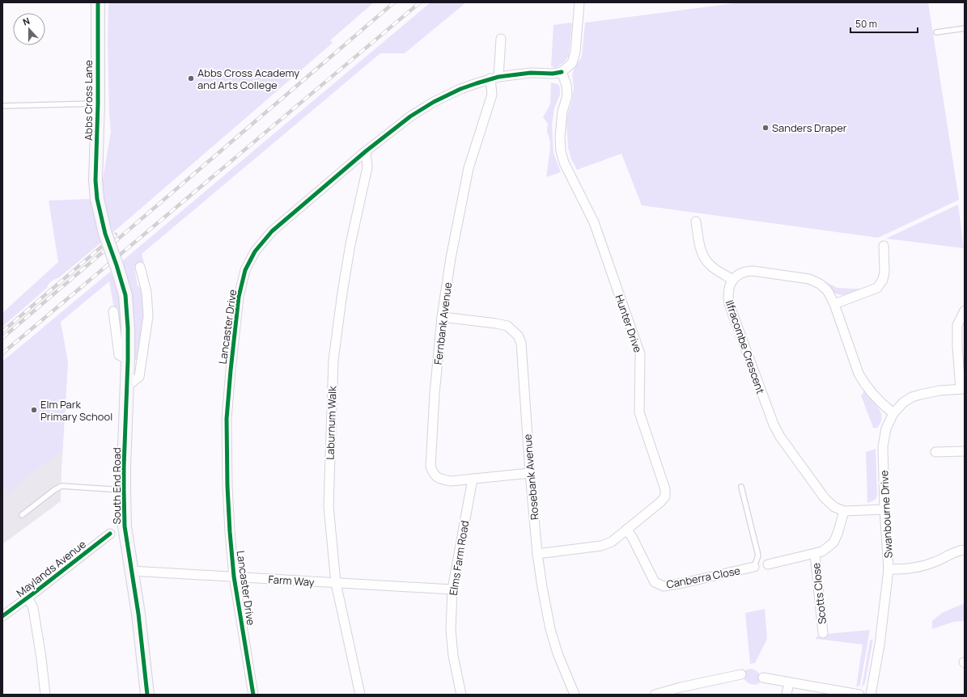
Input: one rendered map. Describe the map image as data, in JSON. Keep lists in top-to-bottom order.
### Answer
{
  "streets": {
    "street": [
      "Abbs Cross Lane",
      "Fernbank Avenue",
      "Hunter Drive",
      "Lancaster Drive",
      "Ilfracombe Crescent",
      "Laburnum Walk",
      "Rosebank Avenue",
      "South End Road",
      "Swanbourne Drive",
      "Elms Farm Road",
      "Maylands Avenue",
      "Canberra Close",
      "Farm Way",
      "Scotts Close"
    ]
  },
  "crossings": [
    ["Abbs Cross Lane", "South End Road"],
    ["Fernbank Avenue", "Lancaster Drive"],
    ["Fernbank Avenue", "Rosebank Avenue"],
    ["Fernbank Avenue", "Elms Farm Road"],
    ["Hunter Drive", "Lancaster Drive"],
    ["Hunter Drive", "Rosebank Avenue"],
    ["Hunter Drive", "Canberra Close"],
    ["Lancaster Drive", "Laburnum Walk"],
    ["Lancaster Drive", "Farm Way"],
    ["Laburnum Walk", "Farm Way"],
    ["South End Road", "Farm Way"],
    ["Elms Farm Road", "Farm Way"]
  ],
  "places": ["Abbs Cross Academy and Arts College", "Sanders Draper", "Elm Park Primary School"],
  "scale_bar": "50 m",
  "north": "top"
}
